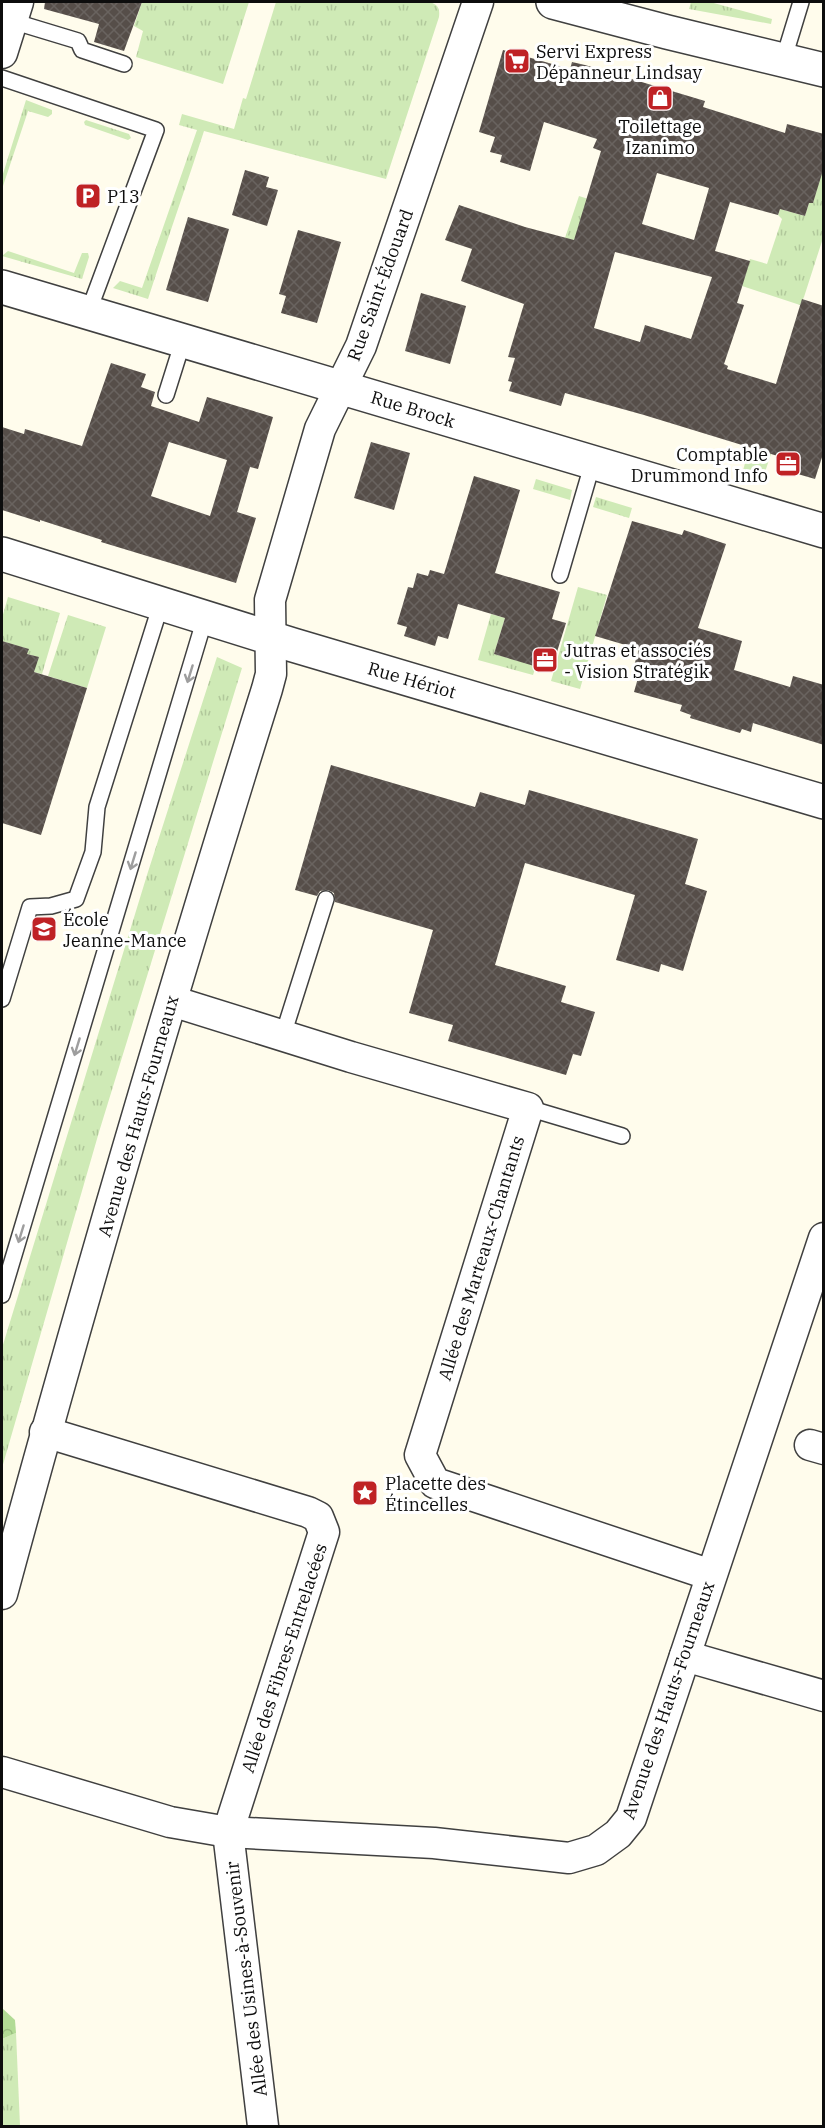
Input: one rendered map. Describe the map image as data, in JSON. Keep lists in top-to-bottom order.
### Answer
{
  "streets": {
    "street": [
      "Rue Saint-Édouard",
      "Rue Brock",
      "Rue Hériot",
      "Avenue des Hauts-Fourneaux",
      "Allée des Marteaux-Chantants",
      "Allée des Fibres-Entrelacées",
      "Allée des Usines-à-Souvenir"
    ]
  },
  "crossings": [
    ["Rue Saint-Édouard", "Rue Brock"],
    ["Rue Saint-Édouard", "Rue Hériot"],
    ["Rue Saint-Édouard", "Avenue des Hauts-Fourneaux"],
    ["Rue Hériot", "Avenue des Hauts-Fourneaux"],
    ["Avenue des Hauts-Fourneaux", "Allée des Marteaux-Chantants"],
    ["Avenue des Hauts-Fourneaux", "Allée des Fibres-Entrelacées"],
    ["Avenue des Hauts-Fourneaux", "Allée des Usines-à-Souvenir"],
    ["Allée des Fibres-Entrelacées", "Allée des Usines-à-Souvenir"]
  ],
  "places": {
    "supermarket": ["Servi Express Dépanneur Lindsay"],
    "shop": ["Toilettage Izanimo"],
    "parking": ["P13"],
    "office": ["Comptable Drummond Info", "Jutras et associés - Vision Stratégik"],
    "school or university": ["École Jeanne-Mance"],
    "place": ["Placette des Étincelles"]
  }
}
